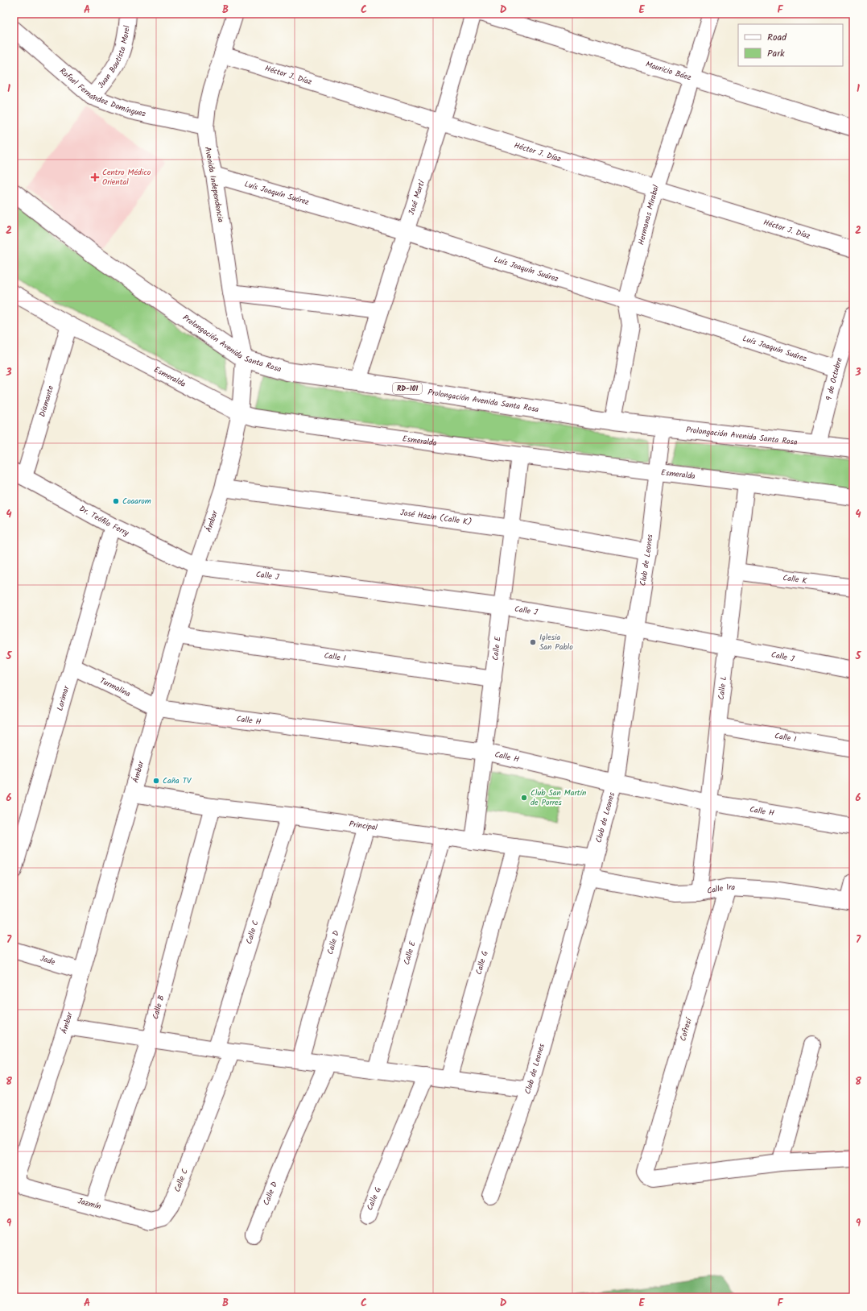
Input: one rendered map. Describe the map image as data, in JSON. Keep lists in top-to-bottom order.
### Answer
{
  "streets": {
    "main road": ["Prolongación Avenida Santa Rosa", "RD-101"],
    "street": [
      "Juan Bautista Morel",
      "Mauricio Báez",
      "Héctor J. Díaz",
      "Rafael Fernández Domínguez",
      "Avenida Independencia",
      "Luís Joaquín Suárez",
      "José Martí",
      "Hermanas Mirabal",
      "Esmeralda",
      "9 de Octubre",
      "Diamante",
      "José Hazin (Calle K)",
      "Dr. Teófilo Ferry",
      "Ámbar",
      "Club de Leones",
      "Calle J",
      "Calle K",
      "Calle E",
      "Calle I",
      "Turmalina",
      "Calle L",
      "Larimar",
      "Calle H",
      "Principal",
      "Calle 1ra",
      "Calle C",
      "Calle D",
      "Jade",
      "Calle G",
      "Calle B",
      "Cofresí",
      "Jazmín"
    ]
  },
  "crossings": [
    ["Juan Bautista Morel", "Rafael Fernández Domínguez"],
    ["Mauricio Báez", "Hermanas Mirabal"],
    ["Héctor J. Díaz", "Avenida Independencia"],
    ["Héctor J. Díaz", "José Martí"],
    ["Héctor J. Díaz", "Hermanas Mirabal"],
    ["Rafael Fernández Domínguez", "Avenida Independencia"],
    ["Avenida Independencia", "Luís Joaquín Suárez"],
    ["Avenida Independencia", "Prolongación Avenida Santa Rosa"],
    ["Avenida Independencia", "Ámbar"],
    ["Luís Joaquín Suárez", "José Martí"],
    ["Luís Joaquín Suárez", "Hermanas Mirabal"],
    ["Luís Joaquín Suárez", "9 de Octubre"],
    ["José Martí", "Prolongación Avenida Santa Rosa"],
    ["Hermanas Mirabal", "Prolongación Avenida Santa Rosa"],
    ["Prolongación Avenida Santa Rosa", "9 de Octubre"],
    ["Prolongación Avenida Santa Rosa", "Ámbar"],
    ["Prolongación Avenida Santa Rosa", "Club de Leones"],
    ["Esmeralda", "Diamante"],
    ["Esmeralda", "Ámbar"],
    ["Esmeralda", "Club de Leones"],
    ["Esmeralda", "Calle E"],
    ["Esmeralda", "Calle L"],
    ["Diamante", "Dr. Teófilo Ferry"],
    ["José Hazin (Calle K)", "Ámbar"],
    ["José Hazin (Calle K)", "Club de Leones"],
    ["José Hazin (Calle K)", "Calle E"],
    ["Dr. Teófilo Ferry", "Ámbar"],
    ["Dr. Teófilo Ferry", "Calle J"],
    ["Dr. Teófilo Ferry", "Larimar"],
    ["Ámbar", "Calle J"],
    ["Ámbar", "Calle I"],
    ["Ámbar", "Turmalina"],
    ["Ámbar", "Calle H"],
    ["Ámbar", "Principal"],
    ["Ámbar", "Jade"],
    ["Ámbar", "Jazmín"],
    ["Club de Leones", "Calle J"],
    ["Club de Leones", "Calle H"],
    ["Club de Leones", "Principal"],
    ["Club de Leones", "Calle 1ra"],
    ["Calle J", "Calle E"],
    ["Calle J", "Calle L"],
    ["Calle K", "Calle L"],
    ["Calle E", "Calle I"],
    ["Calle E", "Calle H"],
    ["Calle E", "Principal"],
    ["Calle I", "Calle L"],
    ["Turmalina", "Larimar"],
    ["Turmalina", "Calle H"],
    ["Calle L", "Calle H"],
    ["Calle L", "Calle 1ra"],
    ["Principal", "Calle C"],
    ["Principal", "Calle D"],
    ["Principal", "Calle G"],
    ["Principal", "Calle B"],
    ["Calle 1ra", "Cofresí"],
    ["Calle C", "Jazmín"],
    ["Calle B", "Jazmín"]
  ],
  "places": {
    "health": ["Centro Médico Oriental"],
    "other": [
      "Coaarom",
      "Iglesia San Pablo",
      "Caña TV",
      "Club San Martín de Porres"
    ]
  },
  "legend": ["Road", "Park"],
  "grid": {
    "columns": [
      "A",
      "B",
      "C",
      "D",
      "E",
      "F"
    ],
    "rows": [
      "1",
      "2",
      "3",
      "4",
      "5",
      "6",
      "7",
      "8",
      "9"
    ]
  }
}
